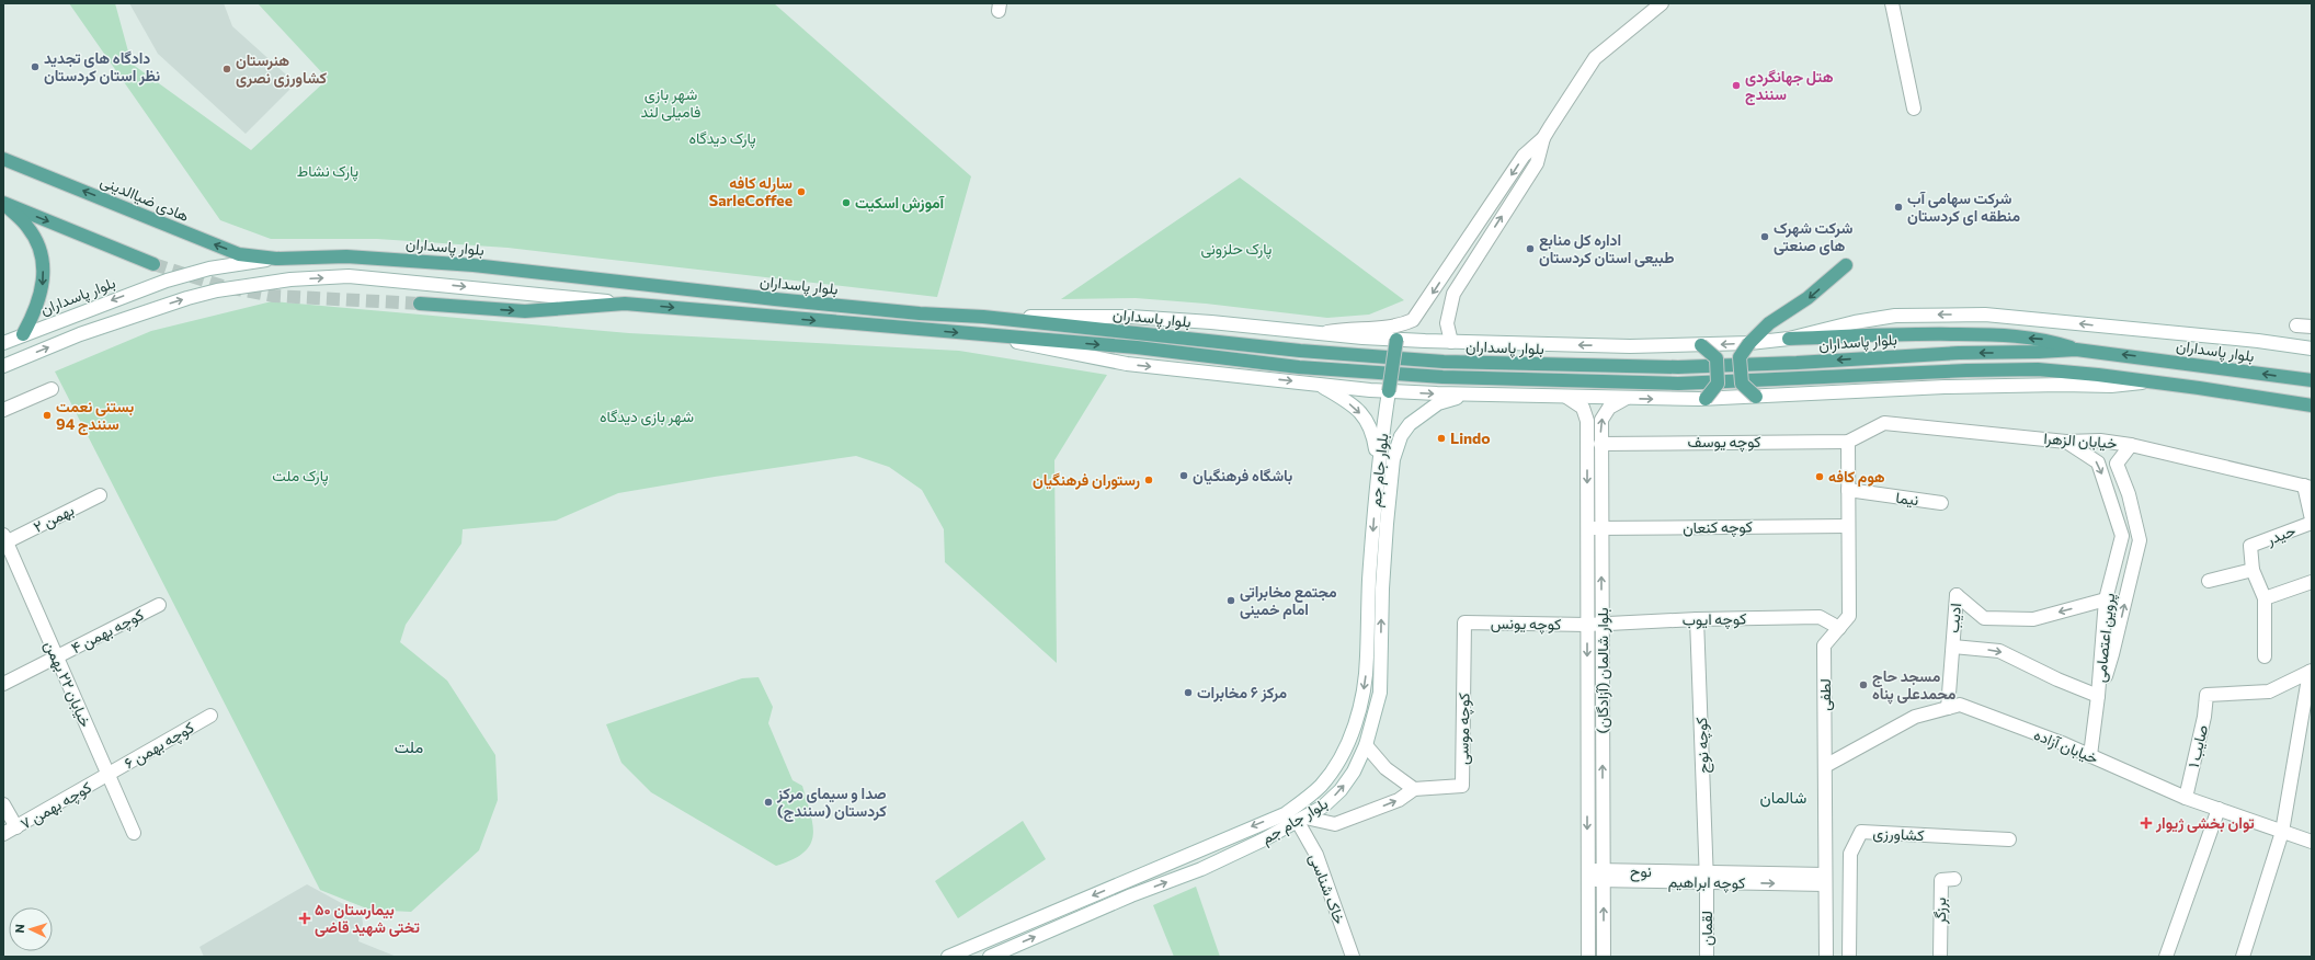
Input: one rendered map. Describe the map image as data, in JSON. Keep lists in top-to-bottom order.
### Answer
{
  "streets": {
    "main road": ["هادی ضیاالدینی", "بلوار پاسداران"],
    "street": [
      "خیابان الزهرا",
      "کوچه یوسف",
      "بلوار جام جم",
      "نیما",
      "بهمن ۲",
      "کوچه کنعان",
      "حیدر",
      "ادیب",
      "کوچه ایوب",
      "کوچه یونس",
      "کوچه بهمن ۴",
      "پروین اعتصامی",
      "بلوار شالمان (آزادگان)",
      "خیابان ۲۲ بهمن",
      "لطفی",
      "کوچه موسی",
      "کوچه بهمن ۶",
      "کوچه نوح",
      "خیابان آزاده",
      "صایب ۱",
      "کوچه بهمن ۷",
      "کشاورزی",
      "کوچه ابراهیم",
      "خاک شناسی",
      "برزگر",
      "لقمان"
    ]
  },
  "crossings": [
    ["هادی ضیاالدینی", "بلوار پاسداران"],
    ["خیابان الزهرا", "کوچه یوسف"],
    ["خیابان الزهرا", "پروین اعتصامی"],
    ["خیابان الزهرا", "لطفی"],
    ["کوچه یوسف", "بلوار شالمان (آزادگان)"],
    ["کوچه یوسف", "لطفی"],
    ["بلوار جام جم", "خاک شناسی"],
    ["نیما", "لطفی"],
    ["بهمن ۲", "خیابان ۲۲ بهمن"],
    ["کوچه کنعان", "بلوار شالمان (آزادگان)"],
    ["کوچه کنعان", "لطفی"],
    ["ادیب", "پروین اعتصامی"],
    ["کوچه ایوب", "کوچه یونس"],
    ["کوچه ایوب", "بلوار شالمان (آزادگان)"],
    ["کوچه ایوب", "لطفی"],
    ["کوچه ایوب", "کوچه نوح"],
    ["کوچه یونس", "بلوار شالمان (آزادگان)"],
    ["کوچه یونس", "کوچه موسی"],
    ["کوچه بهمن ۴", "خیابان ۲۲ بهمن"],
    ["بلوار شالمان (آزادگان)", "کوچه ابراهیم"],
    ["خیابان ۲۲ بهمن", "کوچه بهمن ۶"],
    ["خیابان ۲۲ بهمن", "کوچه بهمن ۷"],
    ["لطفی", "خیابان آزاده"],
    ["لطفی", "کوچه ابراهیم"],
    ["کوچه بهمن ۶", "کوچه بهمن ۷"],
    ["کوچه نوح", "کوچه ابراهیم"],
    ["کوچه نوح", "لقمان"],
    ["خیابان آزاده", "صایب ۱"],
    ["کوچه ابراهیم", "لقمان"]
  ],
  "districts": ["ملت", "شالمان"],
  "parks": [
    "شهر بازی فامیلی لند",
    "پارک دیدگاه",
    "پارک نشاط",
    "پارک حلزونی",
    "شهر بازی دیدگاه",
    "پارک ملت"
  ],
  "places": {
    "other": [
      "دادگاه های تجدید نظر استان کردستان",
      "هنرستان کشاورزی نصری",
      "هتل جهانگردی سنندج",
      "سارله کافه SarleCoffee",
      "آموزش اسکیت",
      "شرکت سهامی آب منطقه ای کردستان",
      "شرکت شهرک های صنعتی",
      "اداره کل منابع طبیعی استان کردستان",
      "بستنی نعمت سنندج 94",
      "Lindo",
      "باشگاه فرهنگیان",
      "هوم کافه",
      "رستوران فرهنگیان",
      "مجتمع مخابراتی امام خمینی",
      "مسجد حاج محمدعلی پناه",
      "مرکز ۶ مخابرات",
      "صدا و سیمای مرکز کردستان (سنندج)"
    ],
    "health": ["توان بخشی ژیوار", "بیمارستان ۵۰ تختی شهید قاضی"]
  },
  "north": "left"
}
